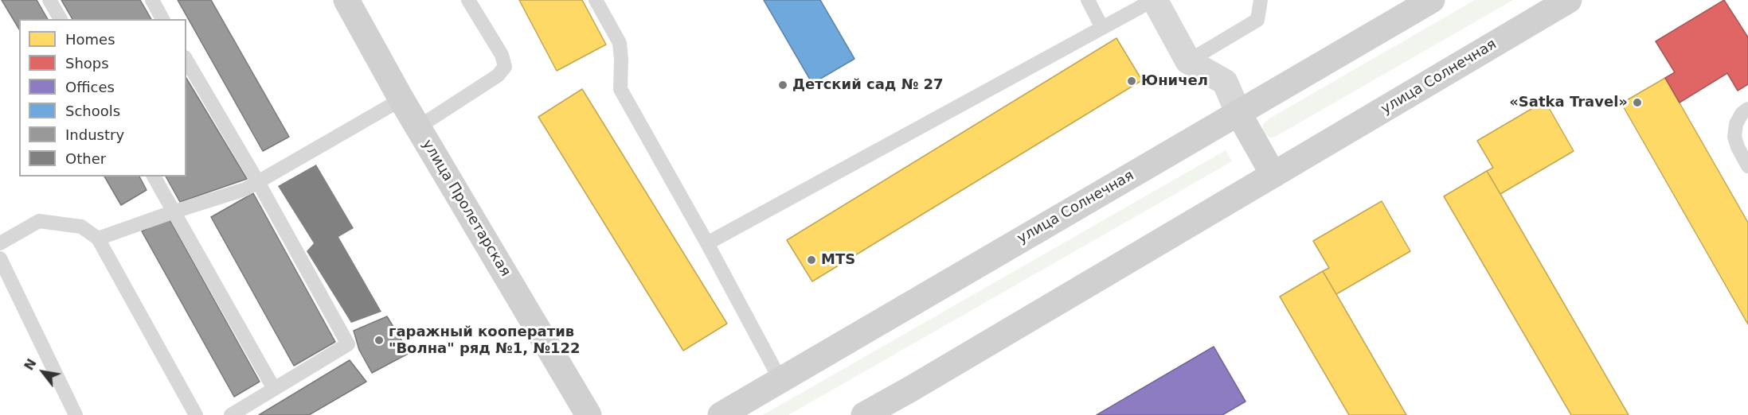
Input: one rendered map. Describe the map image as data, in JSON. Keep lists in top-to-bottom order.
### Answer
{
  "streets": {
    "main road": ["улица Солнечная", "улица Пролетарская"]
  },
  "places": [
    "Юничел",
    "Детский сад № 27",
    "«Satka Travel»",
    "MTS",
    "гаражный кооператив \"Волна\" ряд №1, №122"
  ],
  "legend": [
    "Homes",
    "Shops",
    "Offices",
    "Schools",
    "Industry",
    "Other"
  ],
  "north": "top left"
}
